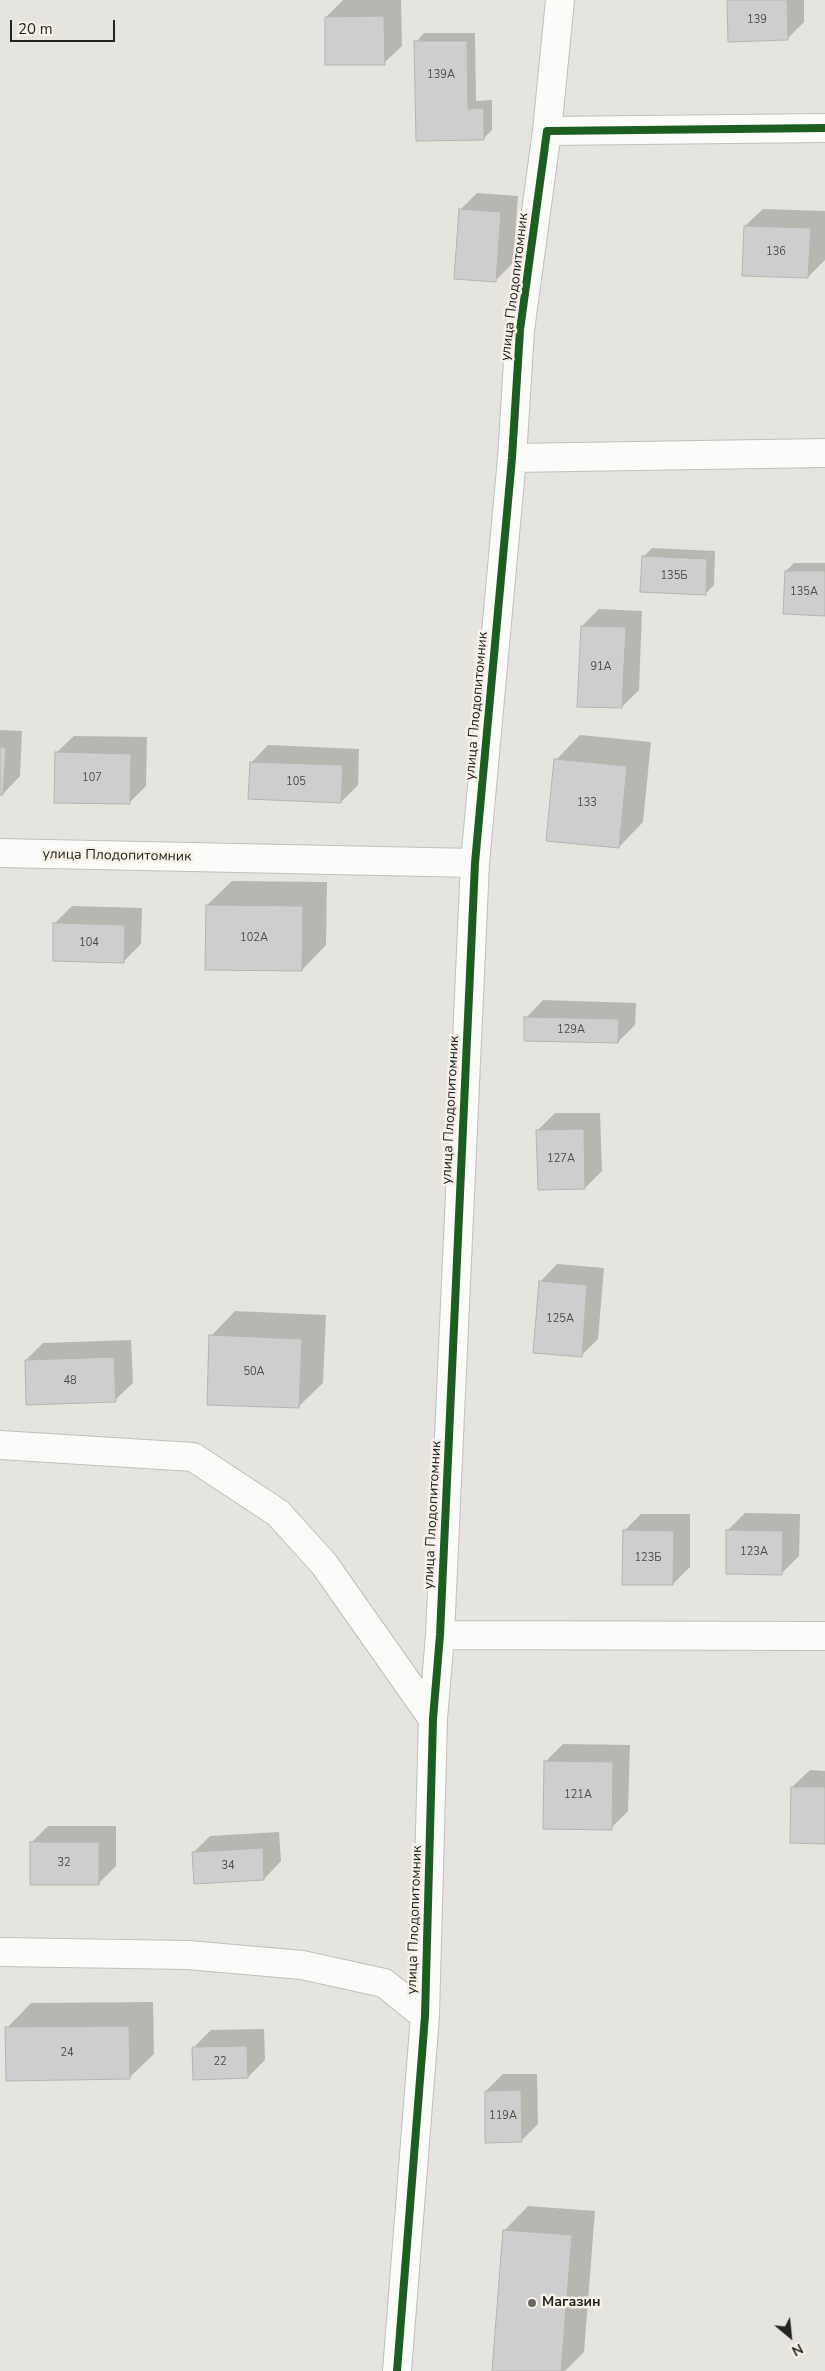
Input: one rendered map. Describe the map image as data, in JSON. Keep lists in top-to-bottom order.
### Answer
{
  "streets": {
    "street": ["улица Плодопитомник"]
  },
  "places": ["Магазин"],
  "house_numbers": [
    "139",
    "139А",
    "136",
    "135Б",
    "135А",
    "91А",
    "107",
    "105",
    "133",
    "102А",
    "104",
    "129А",
    "127А",
    "125А",
    "50А",
    "48",
    "123А",
    "123Б",
    "121А",
    "32",
    "34",
    "24",
    "22",
    "119А"
  ],
  "scale_bar": "20 m",
  "north": "bottom right"
}
